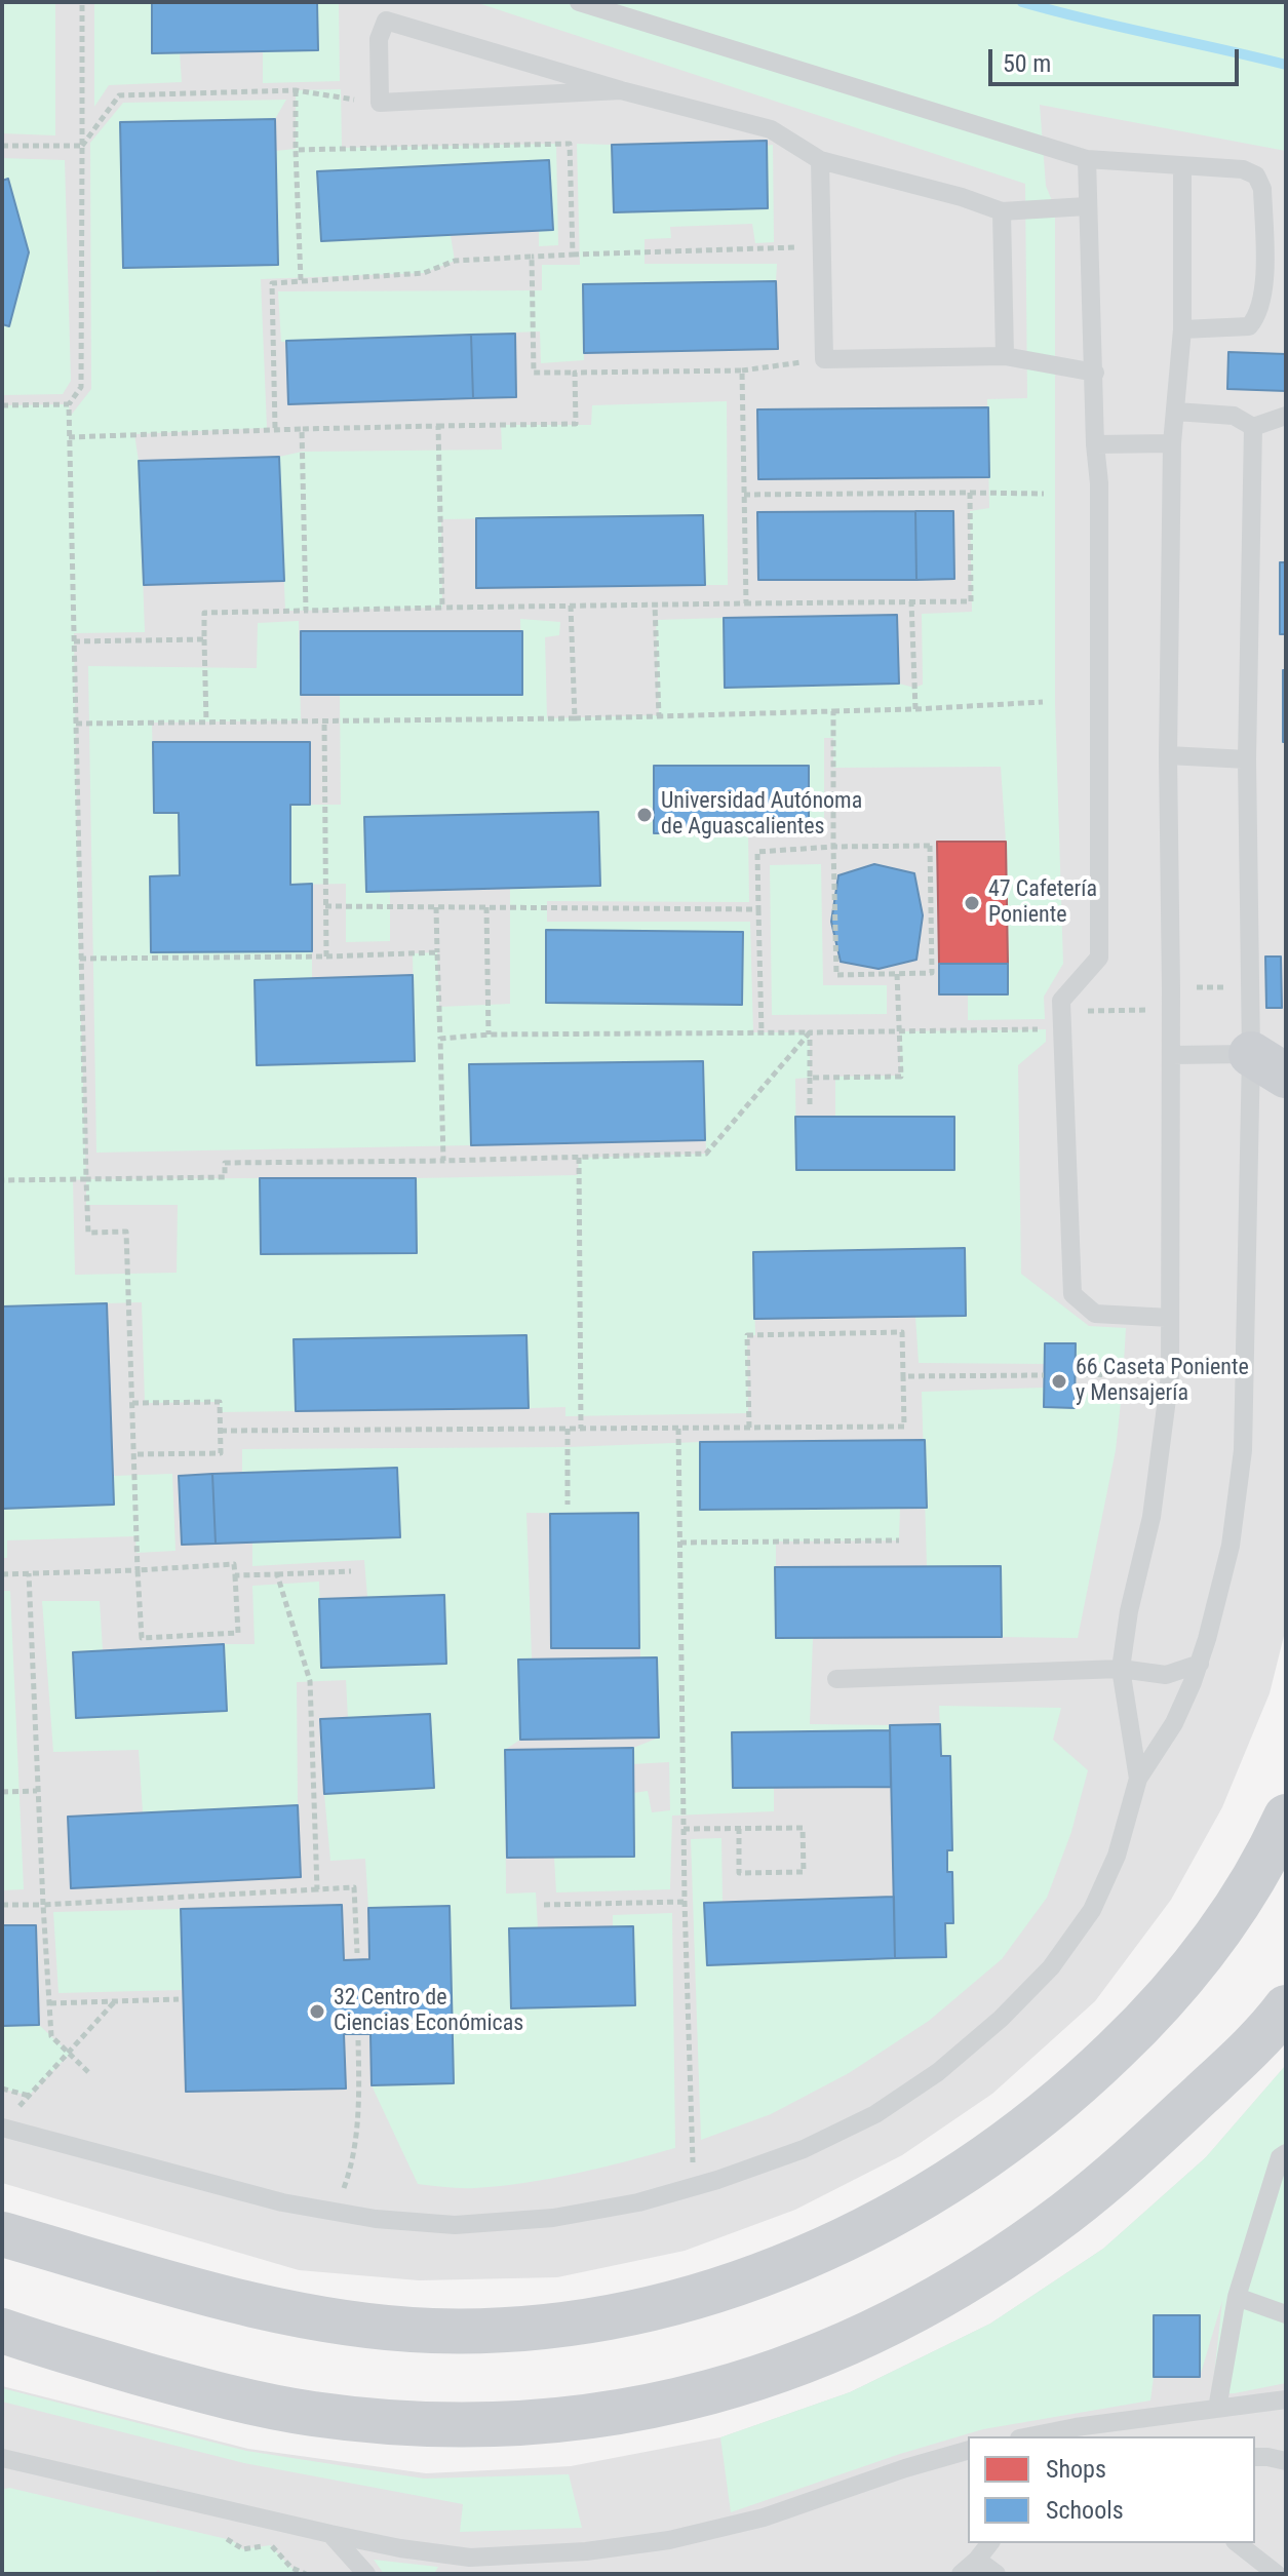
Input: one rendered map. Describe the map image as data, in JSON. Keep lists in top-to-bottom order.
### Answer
{
  "places": [
    "Universidad Autónoma de Aguascalientes",
    "47 Cafetería Poniente",
    "66 Caseta Poniente y Mensajería",
    "32 Centro de Ciencias Económicas"
  ],
  "legend": ["Shops", "Schools"],
  "scale_bar": "50 m"
}
